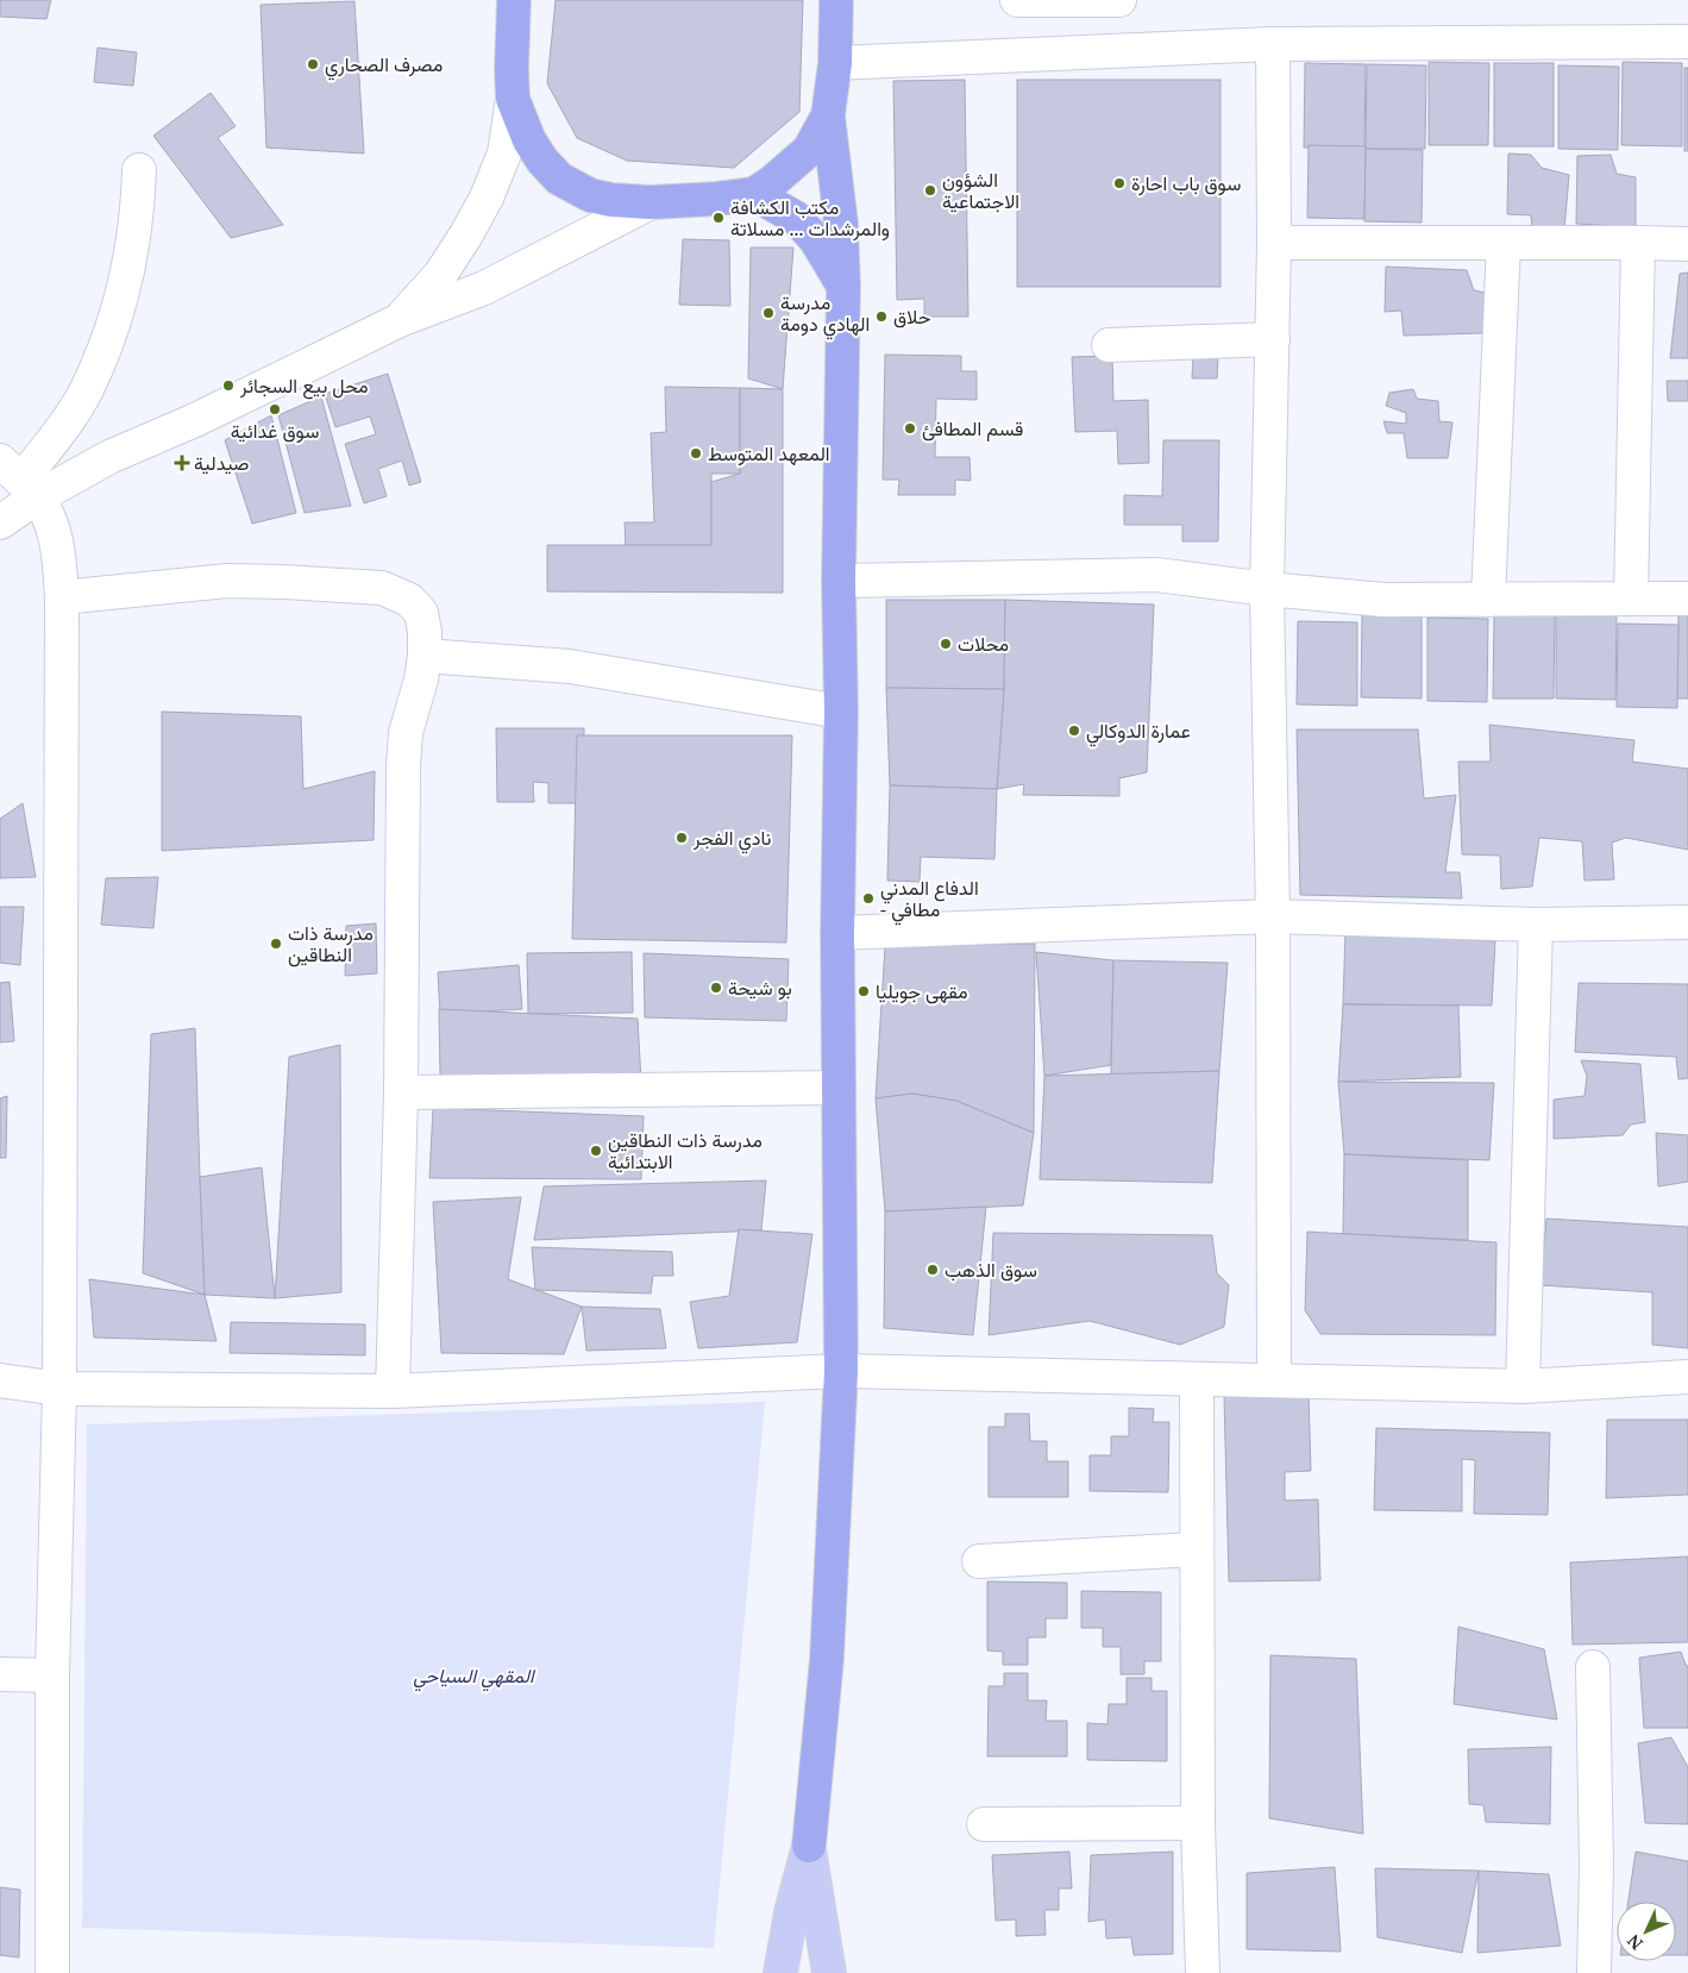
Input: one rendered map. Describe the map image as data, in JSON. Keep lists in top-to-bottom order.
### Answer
{
  "parks": ["المقهي السياحي"],
  "places": {
    "other": [
      "مصرف الصحاري",
      "سوق باب احارة",
      "الشؤون الاجتماعية",
      "مكتب الكشافة والمرشدات ... مسلاتة",
      "مدرسة الهادي دومة",
      "حلاق",
      "محل بيع السجائر",
      "سوق غدائية",
      "قسم المطافئ",
      "المعهد المتوسط",
      "محلات",
      "عمارة الدوكالي",
      "نادي الفجر",
      "الدفاع المدني - مطافي",
      "مدرسة ذات النطاقين",
      "بو شيحة",
      "مقهى جويليا",
      "مدرسة ذات النطاقين الابتدائية",
      "سوق الذهب"
    ],
    "health": ["صيدلية"]
  },
  "north": "bottom left"
}
